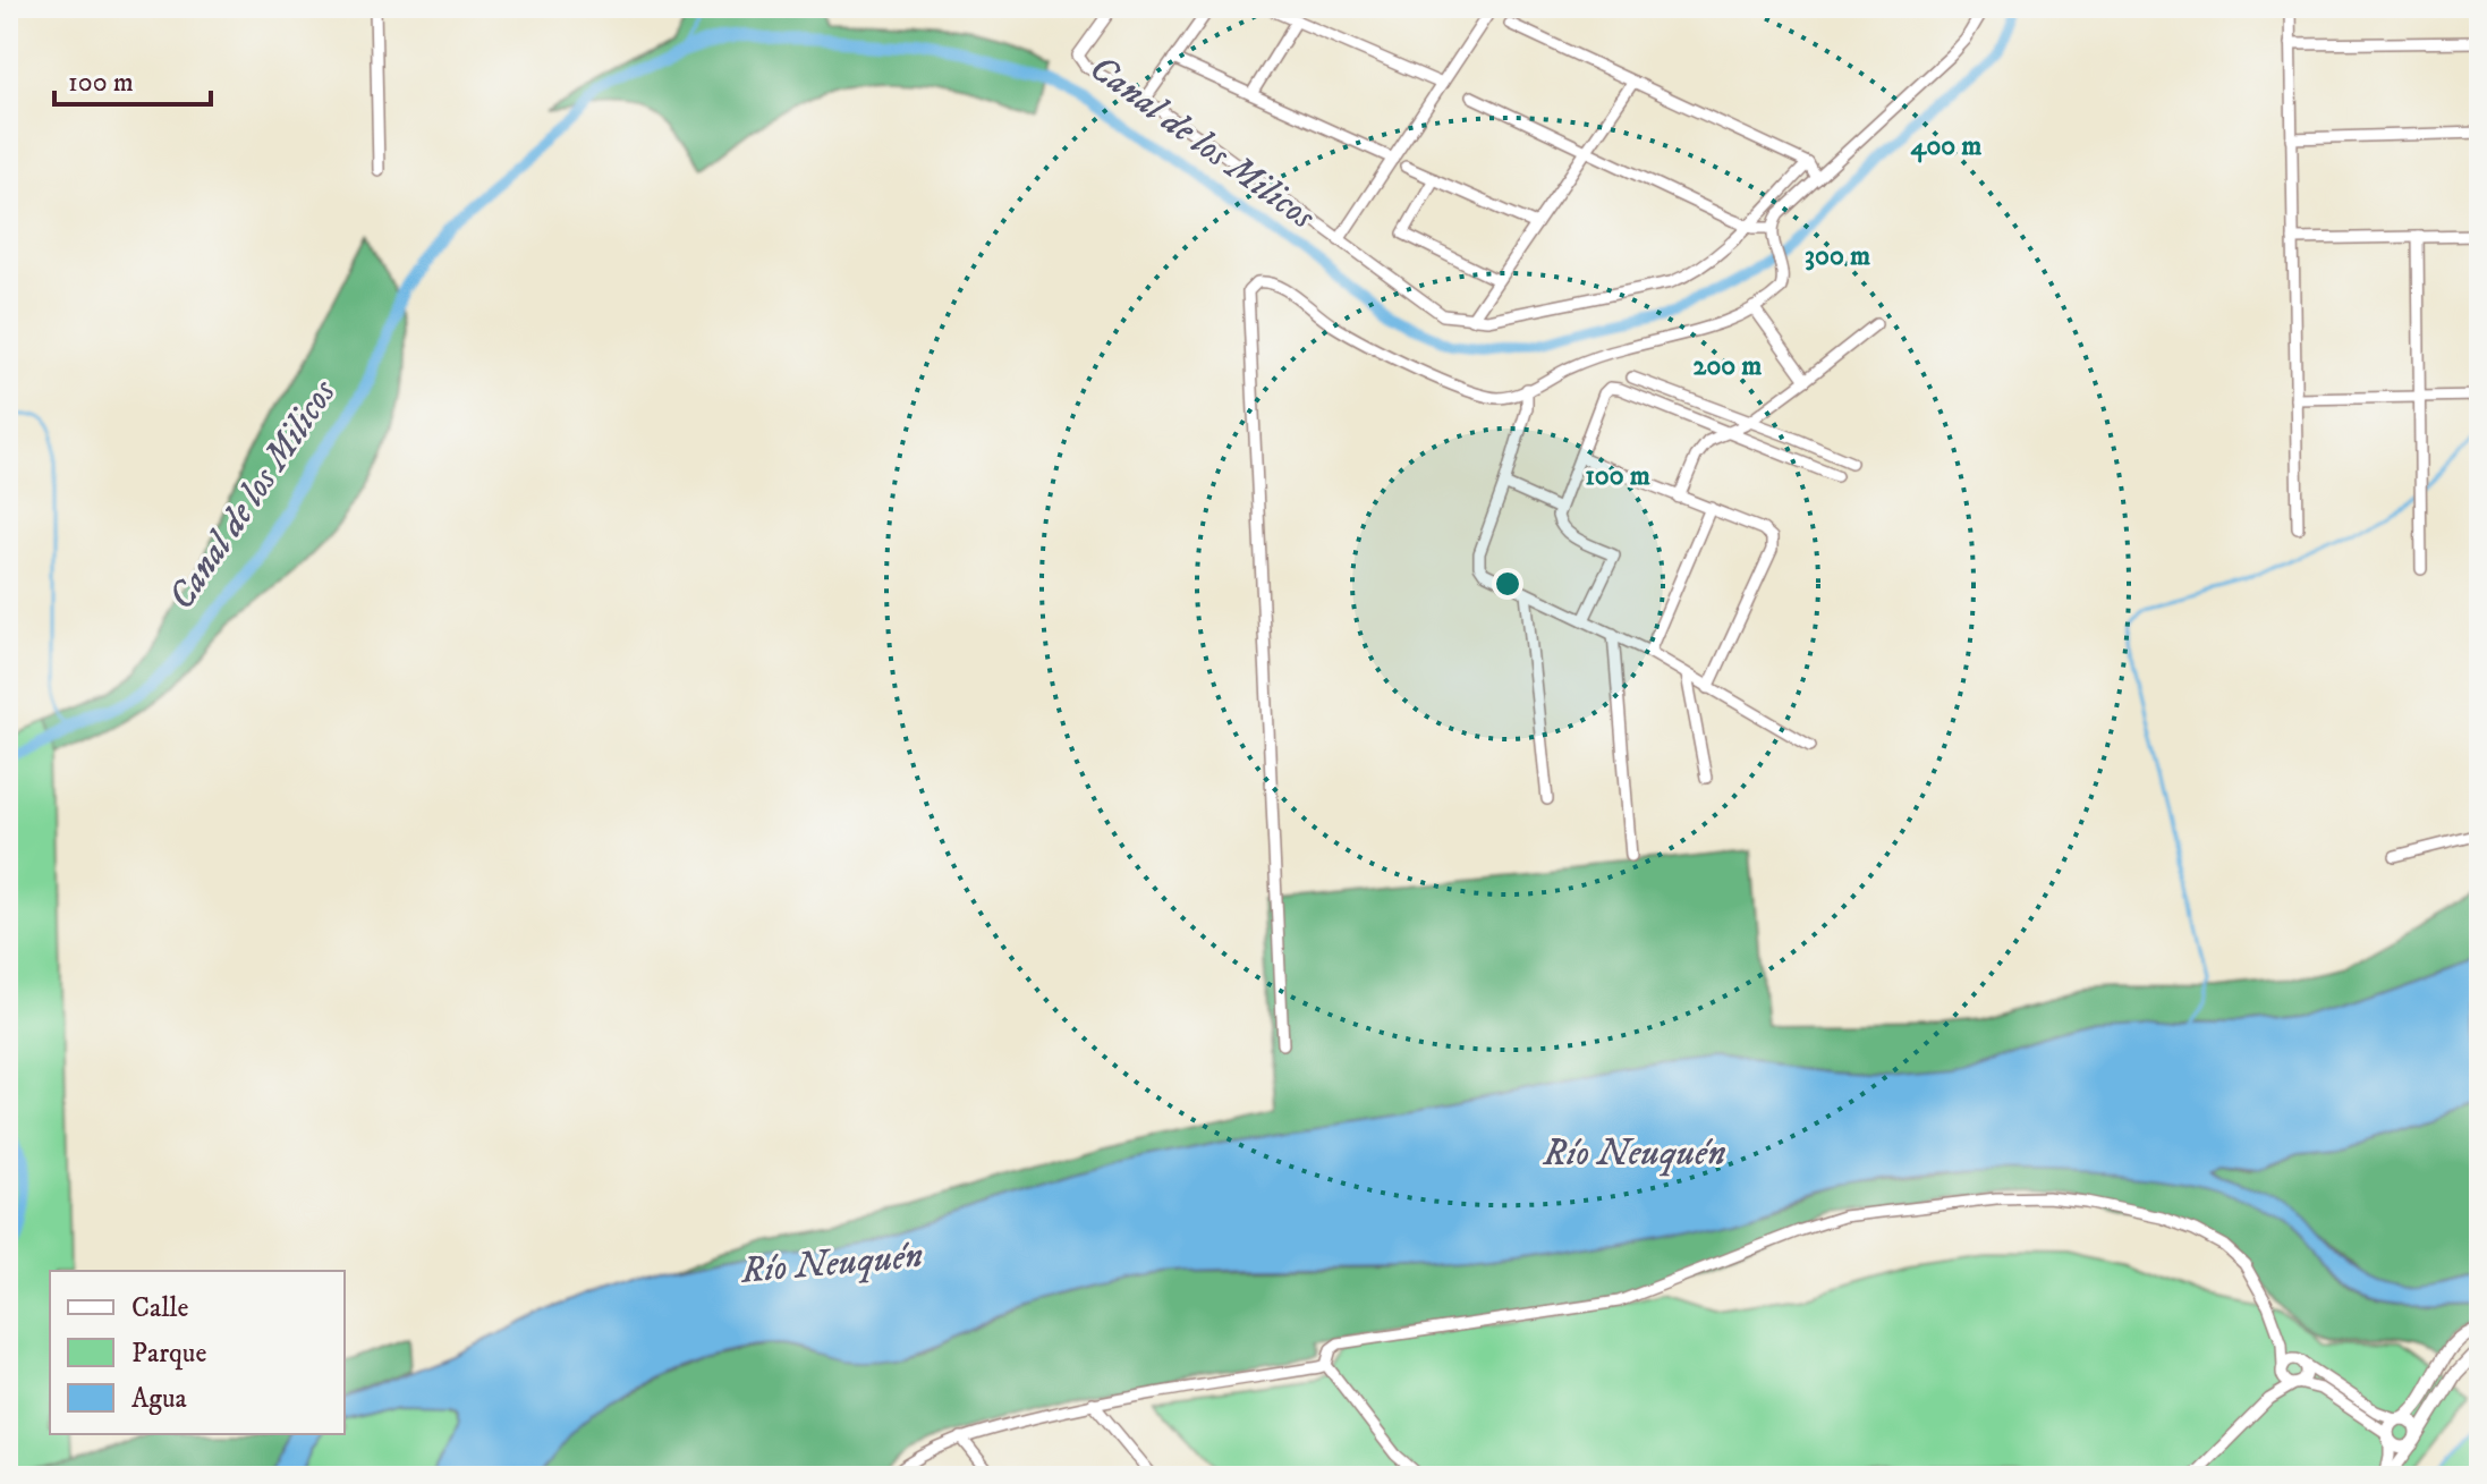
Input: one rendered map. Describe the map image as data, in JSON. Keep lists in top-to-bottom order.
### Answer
{
  "water": ["Canal de los Milicos", "Río Neuquén"],
  "legend": ["Calle", "Parque", "Agua"],
  "scale_bar": "100 m",
  "rings": [
    "400 m",
    "300 m",
    "200 m",
    "100 m"
  ]
}
